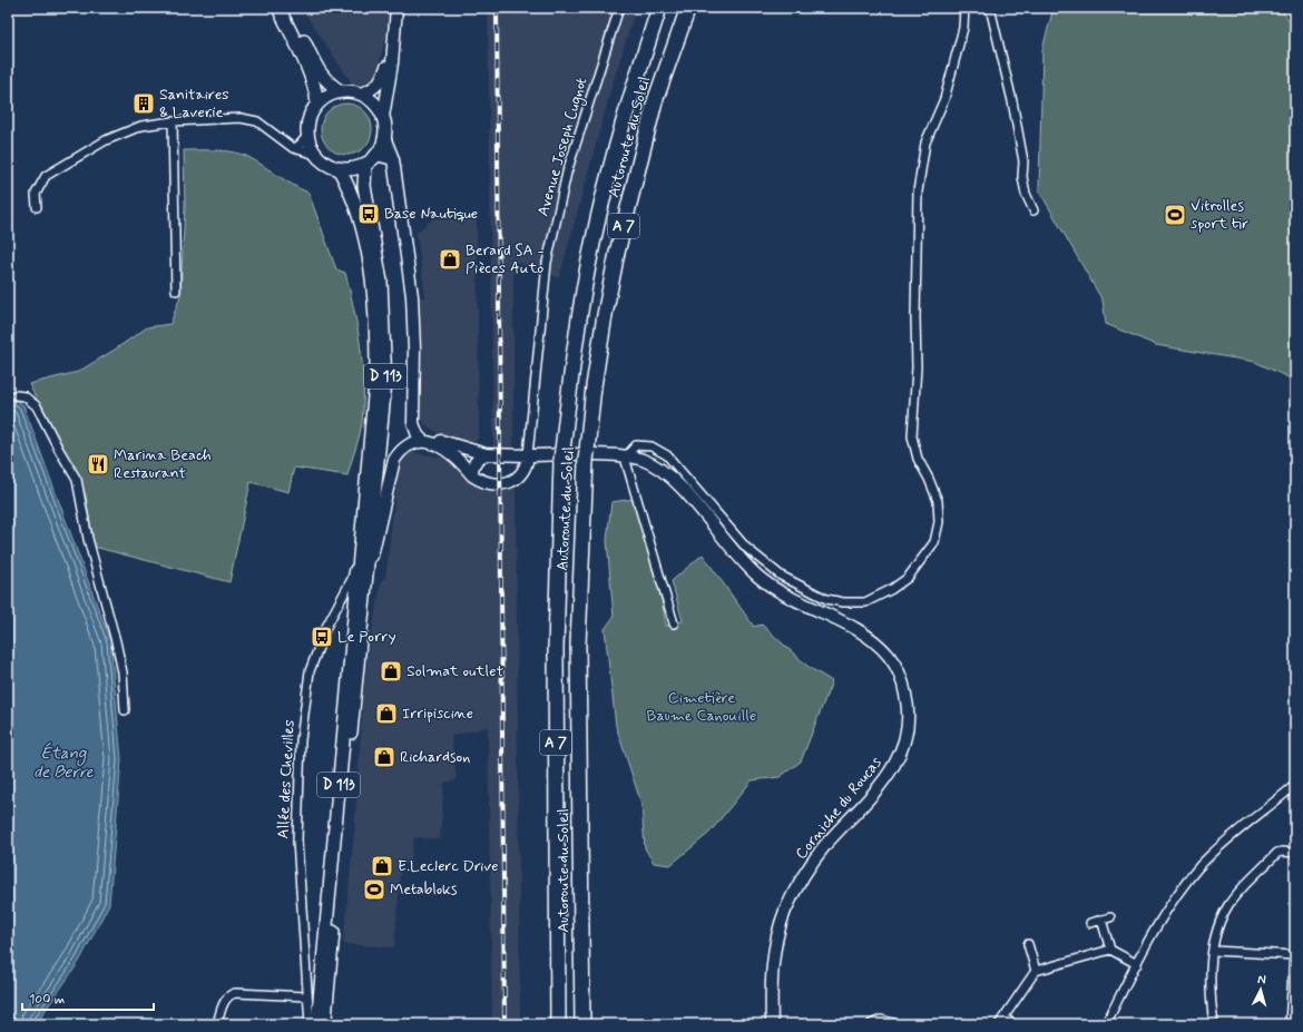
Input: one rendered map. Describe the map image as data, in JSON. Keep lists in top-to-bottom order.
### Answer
{
  "streets": {
    "highway": ["Autoroute du Soleil", "A 7"],
    "main road": ["D 113", "Corniche du Roucas"],
    "street": ["Avenue Joseph Cugnot", "Allée des Chevilles"]
  },
  "crossings": [
    ["Avenue Joseph Cugnot", "Corniche du Roucas"],
    ["D 113", "Allée des Chevilles"]
  ],
  "water": ["Étang de Berre"],
  "parks": ["Cimetière Baume Canouille"],
  "places": {
    "building": ["Sanitaires & Laverie"],
    "bus stop": ["Base Nautique", "Le Porry"],
    "sports": ["Vitrolles sport tir", "Metabloks"],
    "shop": [
      "Berard SA - Pièces Auto",
      "Solmat outlet",
      "Irripiscine",
      "Richardson",
      "E.Leclerc Drive"
    ],
    "restaurant": ["Marina Beach Restaurant"]
  },
  "scale_bar": "100 m",
  "north": "top"
}
